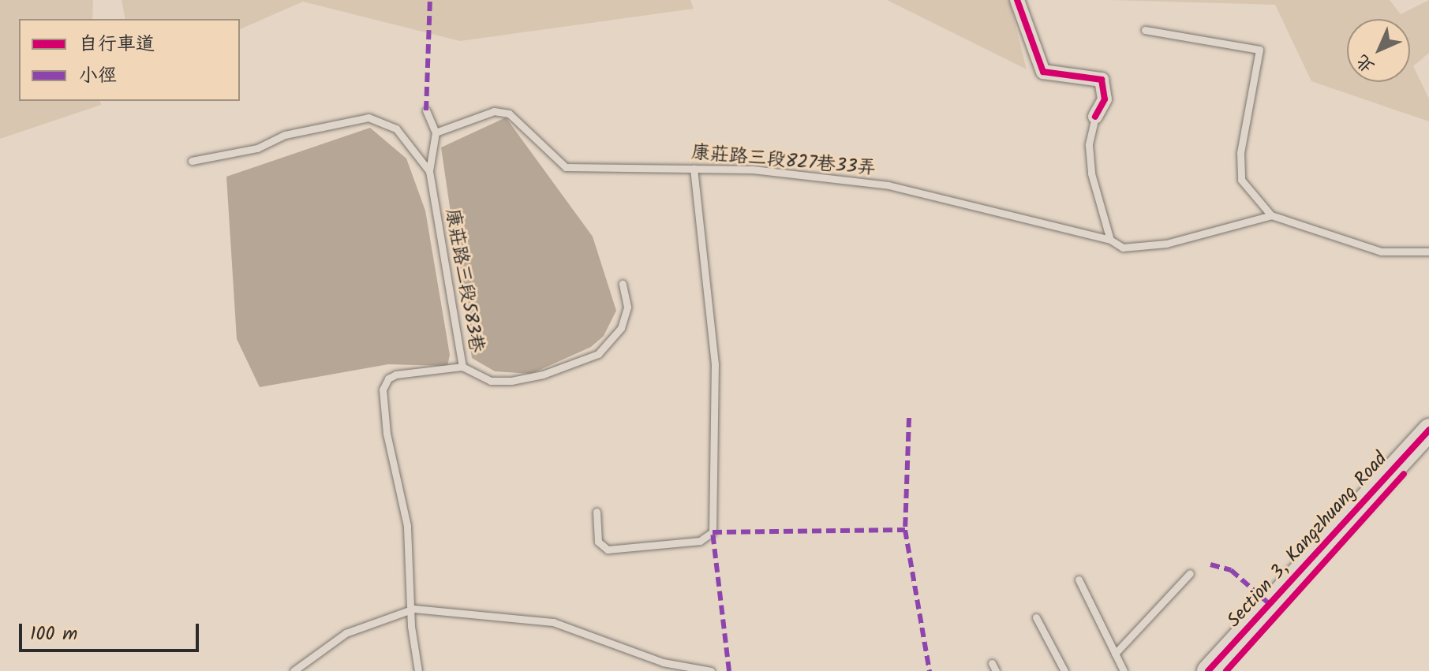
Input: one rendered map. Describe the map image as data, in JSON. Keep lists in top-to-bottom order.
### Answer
{
  "streets": {
    "main road": ["Section 3, Kangzhuang Road"],
    "lane": ["康莊路三段827巷33弄", "康莊路三段583巷"]
  },
  "legend": ["自行車道", "小徑"],
  "scale_bar": "100 m",
  "north": "bottom left"
}
